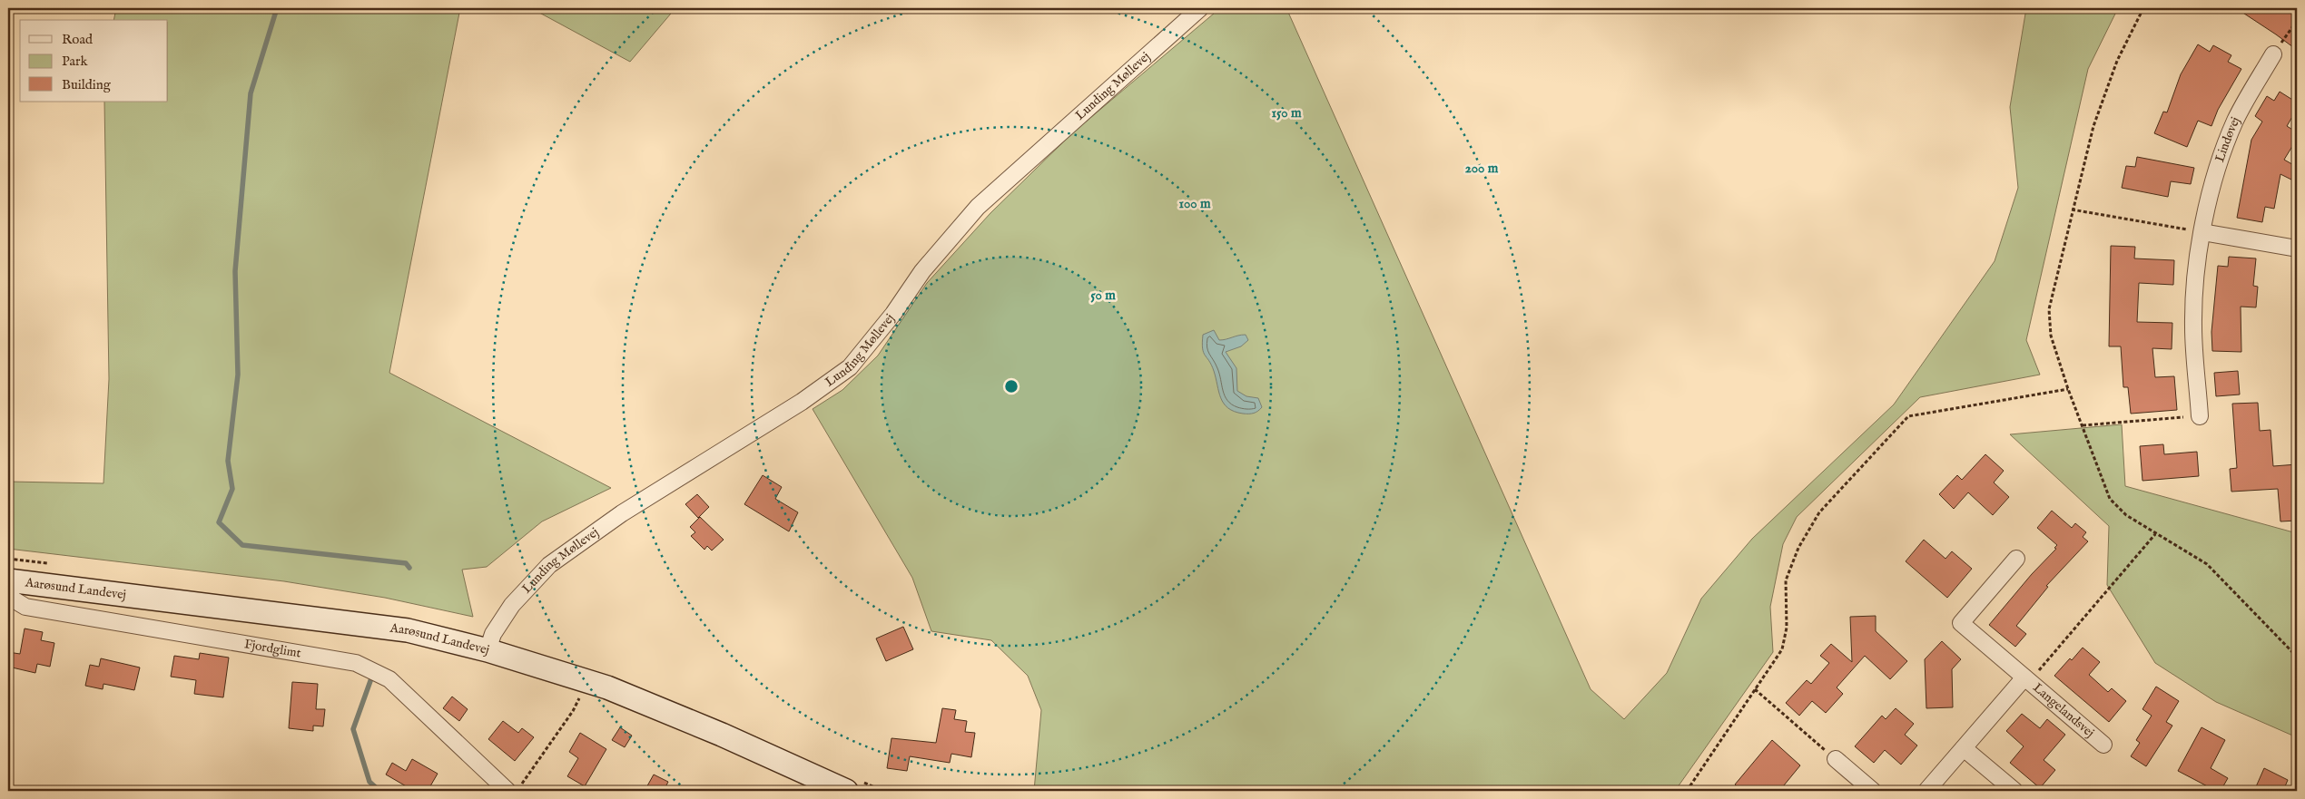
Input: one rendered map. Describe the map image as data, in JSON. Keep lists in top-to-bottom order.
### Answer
{
  "streets": {
    "street": [
      "Lunding Møllevej",
      "Lindøvej",
      "Aarøsund Landevej",
      "Fjordglimt",
      "Langelandsvej"
    ]
  },
  "crossings": [
    ["Lunding Møllevej", "Aarøsund Landevej"],
    ["Aarøsund Landevej", "Fjordglimt"]
  ],
  "legend": ["Road", "Park", "Building"],
  "rings": [
    "150 m",
    "200 m",
    "100 m",
    "50 m"
  ]
}
